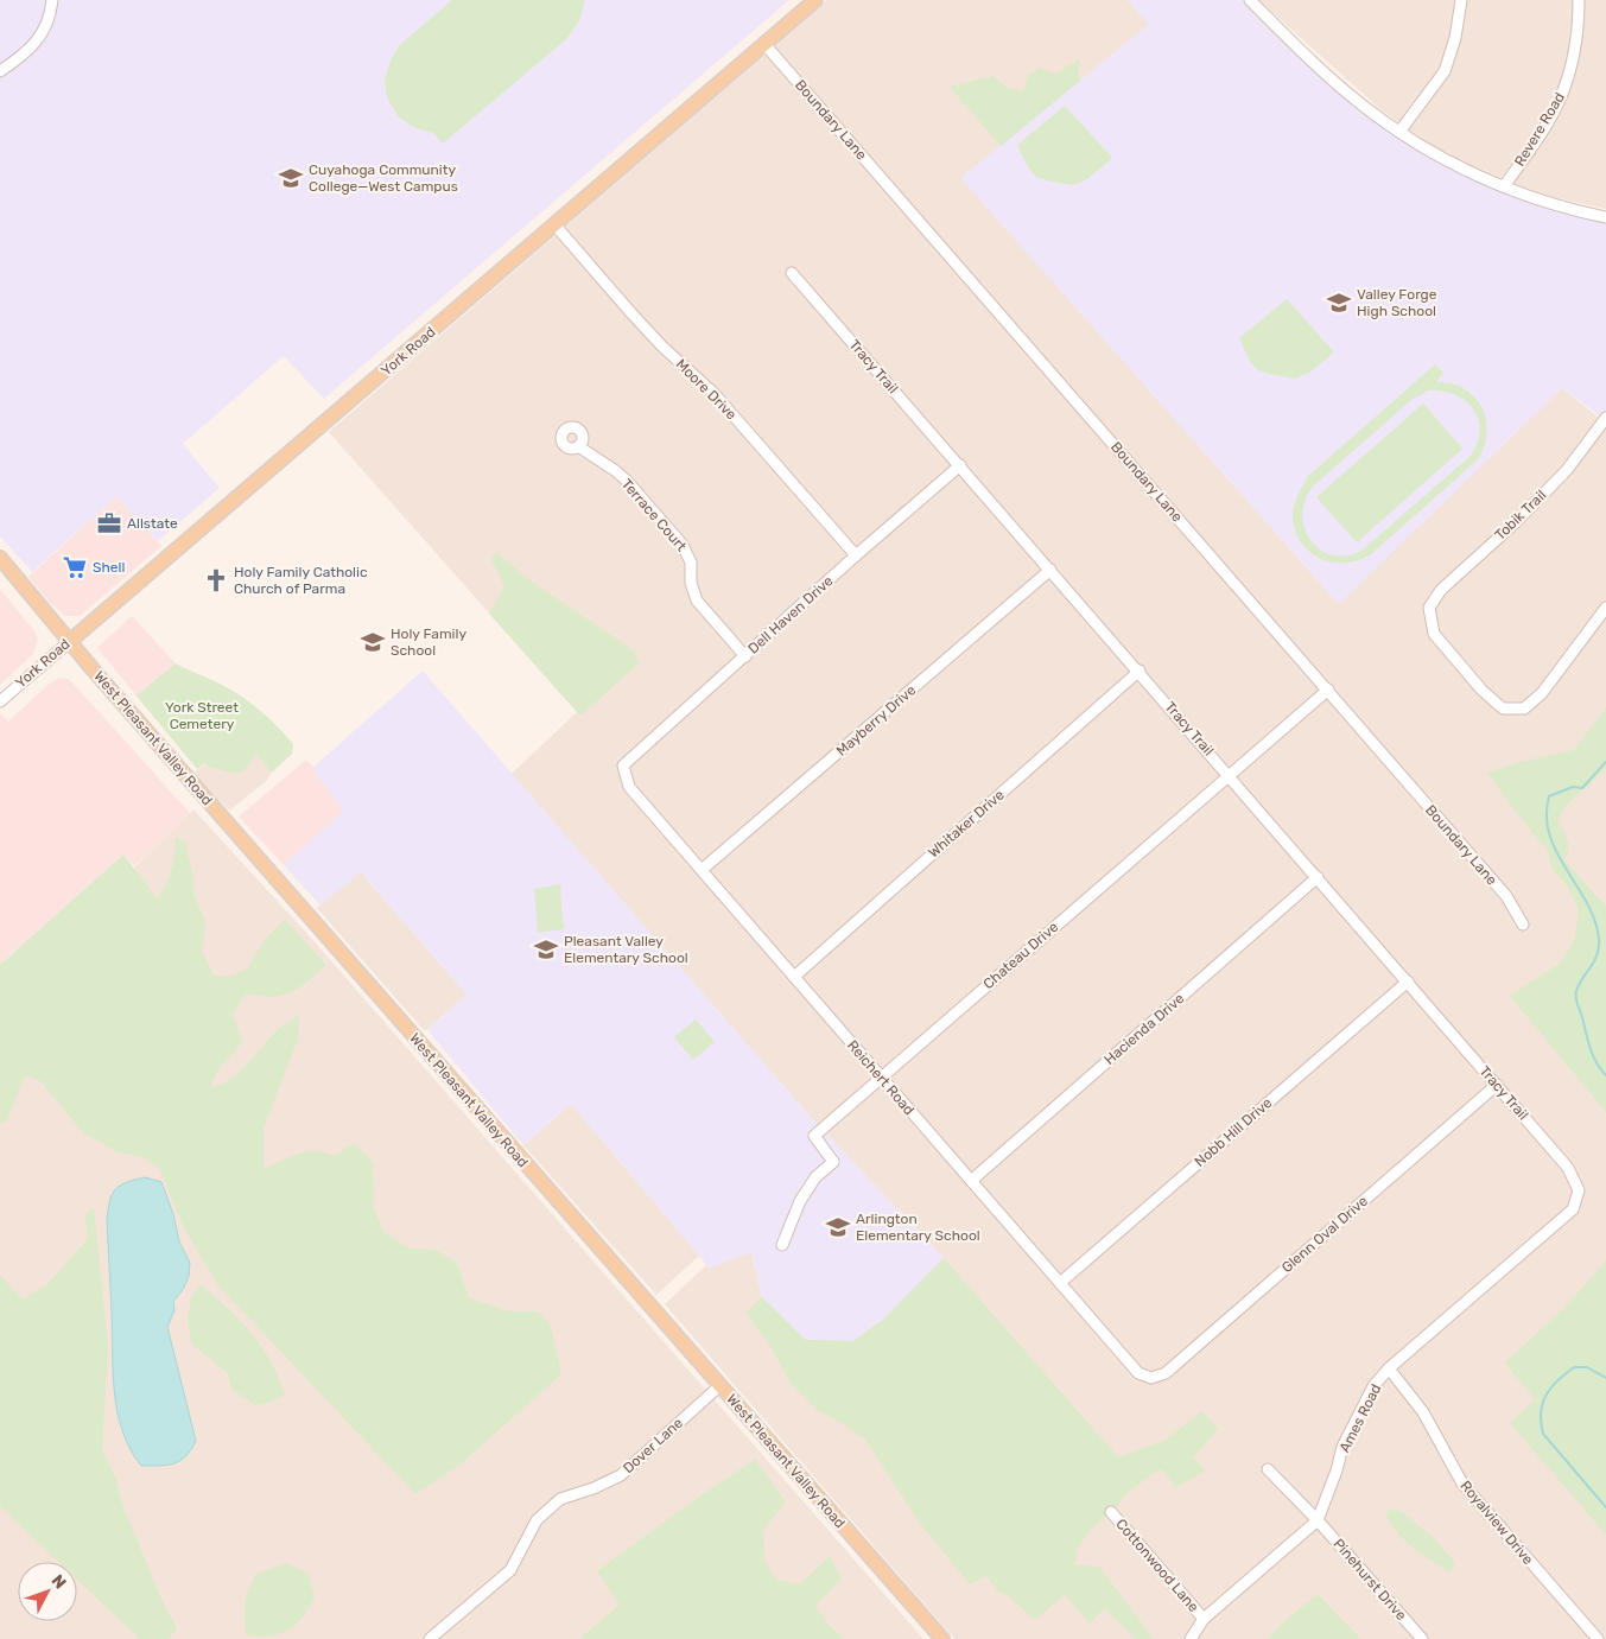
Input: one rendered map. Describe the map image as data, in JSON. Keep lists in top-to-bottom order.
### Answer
{
  "streets": {
    "main road": ["York Road", "West Pleasant Valley Road"],
    "street": [
      "Boundary Lane",
      "Revere Road",
      "Tracy Trail",
      "Moore Drive",
      "Terrace Court",
      "Tobik Trail",
      "Dell Haven Drive",
      "Mayberry Drive",
      "Whitaker Drive",
      "Chateau Drive",
      "Hacienda Drive",
      "Reichert Road",
      "Nobb Hill Drive",
      "Glenn Oval Drive",
      "Ames Road",
      "Dover Lane",
      "Royalview Drive",
      "Cottonwood Lane",
      "Pinehurst Drive"
    ]
  },
  "crossings": [
    ["Boundary Lane", "York Road"],
    ["Boundary Lane", "Chateau Drive"],
    ["York Road", "Moore Drive"],
    ["York Road", "West Pleasant Valley Road"],
    ["Tracy Trail", "Dell Haven Drive"],
    ["Tracy Trail", "Mayberry Drive"],
    ["Tracy Trail", "Whitaker Drive"],
    ["Tracy Trail", "Chateau Drive"],
    ["Tracy Trail", "Hacienda Drive"],
    ["Tracy Trail", "Nobb Hill Drive"],
    ["Tracy Trail", "Glenn Oval Drive"],
    ["Tracy Trail", "Ames Road"],
    ["Moore Drive", "Dell Haven Drive"],
    ["Terrace Court", "Dell Haven Drive"],
    ["Dell Haven Drive", "Reichert Road"],
    ["Mayberry Drive", "Reichert Road"],
    ["West Pleasant Valley Road", "Dover Lane"],
    ["Whitaker Drive", "Reichert Road"],
    ["Chateau Drive", "Reichert Road"],
    ["Hacienda Drive", "Reichert Road"],
    ["Reichert Road", "Nobb Hill Drive"],
    ["Reichert Road", "Glenn Oval Drive"],
    ["Ames Road", "Royalview Drive"],
    ["Ames Road", "Cottonwood Lane"],
    ["Ames Road", "Pinehurst Drive"]
  ],
  "parks": ["York Street Cemetery"],
  "places": {
    "school or university": [
      "Cuyahoga Community College—West Campus",
      "Valley Forge High School",
      "Holy Family School",
      "Pleasant Valley Elementary School",
      "Arlington Elementary School"
    ],
    "office": ["Allstate"],
    "supermarket": ["Shell"],
    "church": ["Holy Family Catholic Church of Parma"]
  },
  "north": "top right"
}
